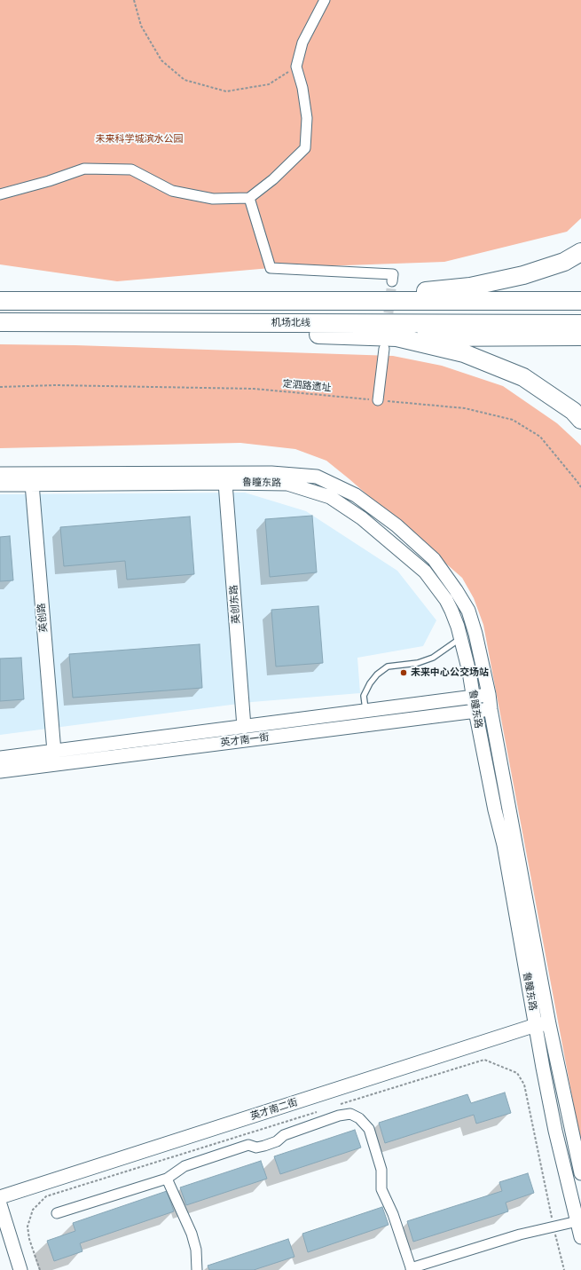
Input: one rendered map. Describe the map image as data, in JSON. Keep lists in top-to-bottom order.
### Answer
{
  "streets": {
    "highway": ["机场北线"],
    "main road": [
      "鲁瞳东路",
      "英创东路",
      "英创路",
      "英才南一街",
      "英才南二街"
    ],
    "path": ["定泗路遗址"]
  },
  "crossings": [
    ["鲁瞳东路", "英创东路"],
    ["鲁瞳东路", "英创路"],
    ["鲁瞳东路", "英才南一街"],
    ["鲁瞳东路", "英才南二街"],
    ["英创东路", "英才南一街"],
    ["英创路", "英才南一街"]
  ],
  "parks": ["未来科学城滨水公园"],
  "places": ["未来中心公交场站"]
}
